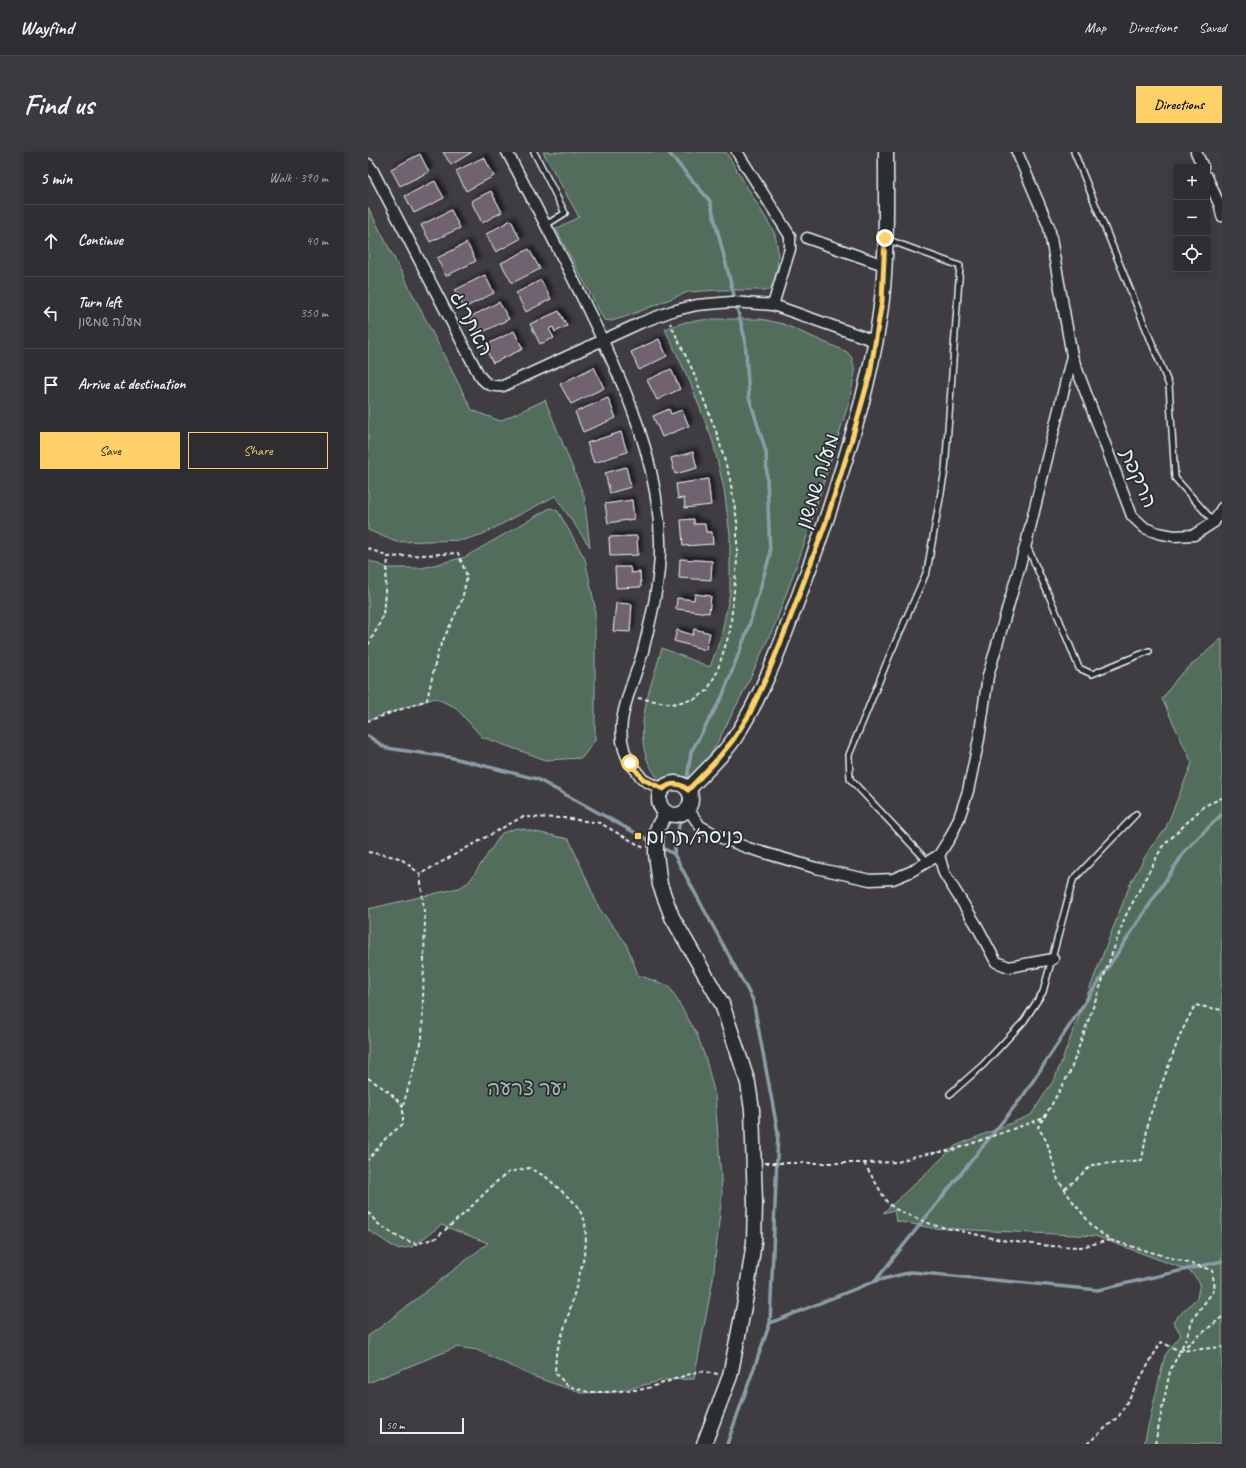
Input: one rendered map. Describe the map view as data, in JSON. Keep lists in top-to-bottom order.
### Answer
{
  "streets": {
    "main road": ["מעלה שמשון"],
    "street": ["האתרוג", "הרקפת"]
  },
  "parks": ["יער צרעה"],
  "places": {
    "transit": ["כניסה/תרום"]
  },
  "scale_bar": "50 m",
  "page": {
    "header": "Wayfind",
    "nav": ["Map", "Directions", "Saved"],
    "buttons": [
      "Directions",
      ["Save", "Share"]
    ],
    "title": "Find us",
    "heading": ["5 min", "Walk · 390 m"],
    "map_buttons": ["+", "−"],
    "list": [
      ["Continue", "40 m"],
      ["Turn left", "מעלה שמשון", "350 m"],
      "Arrive at destination"
    ],
    "scale": "50 m"
  }
}
